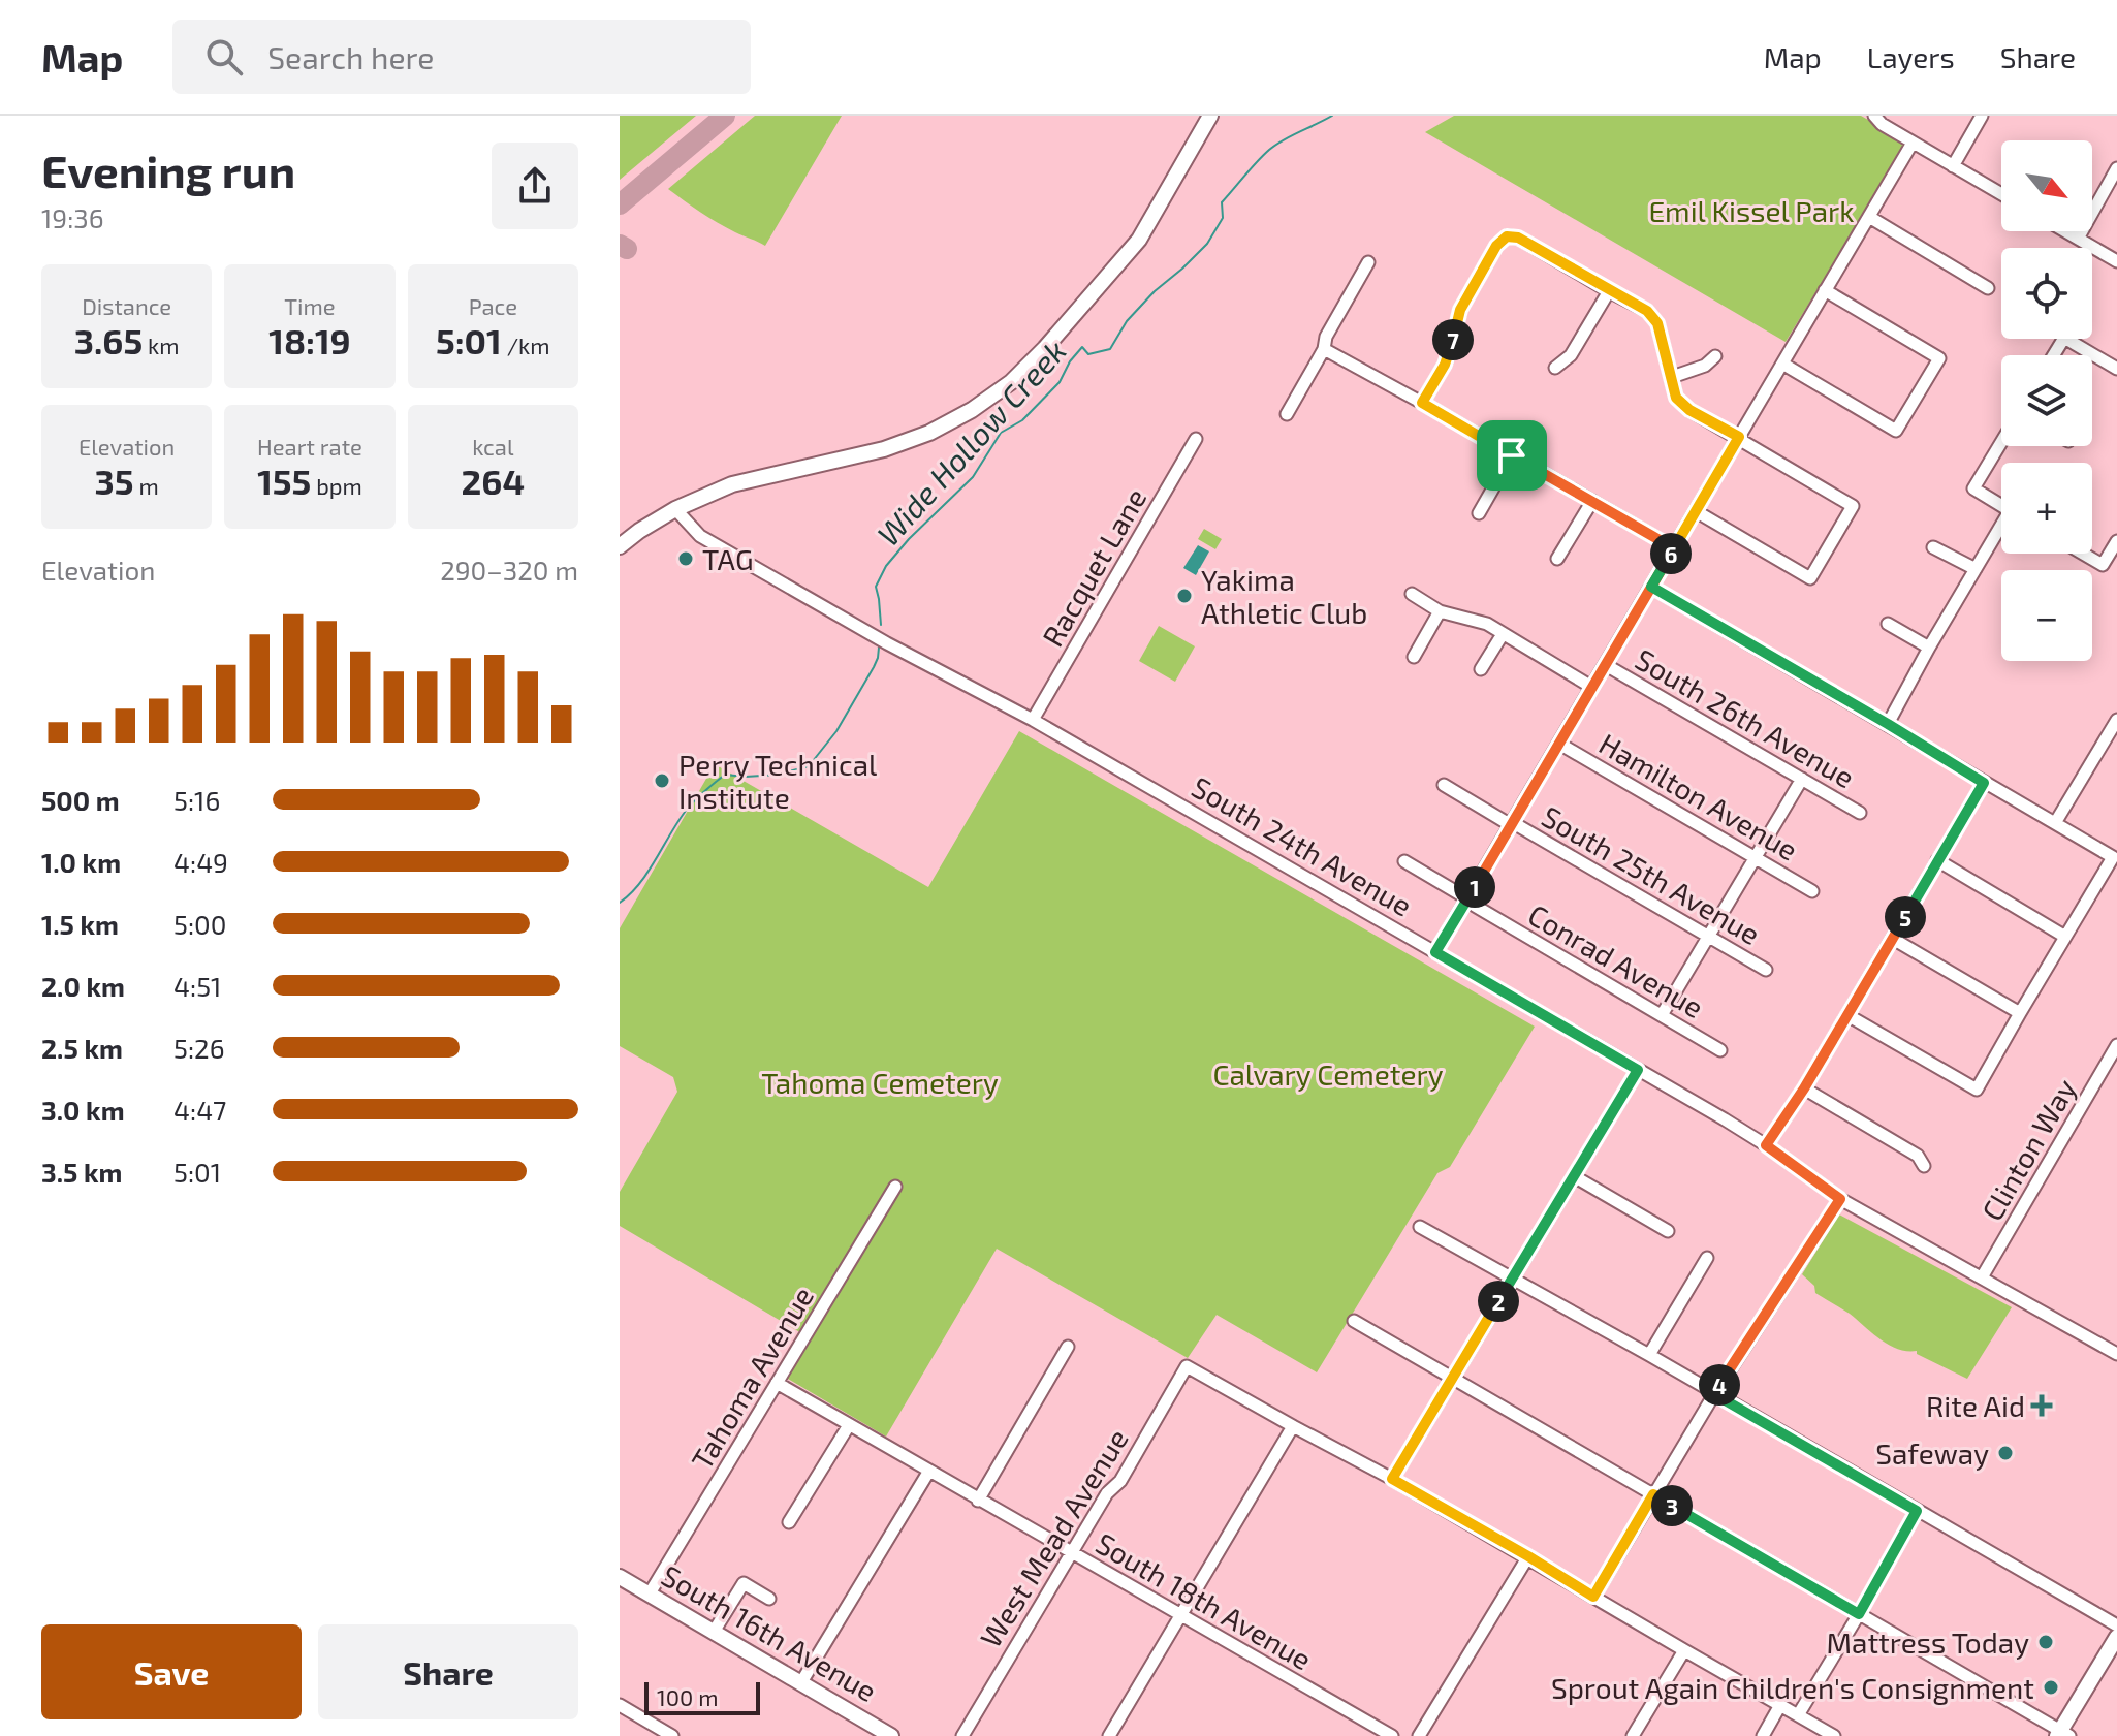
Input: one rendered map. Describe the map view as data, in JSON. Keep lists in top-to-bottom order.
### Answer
{
  "streets": {
    "main road": ["South 16th Avenue"],
    "street": [
      "Racquet Lane",
      "South 26th Avenue",
      "Hamilton Avenue",
      "South 24th Avenue",
      "South 25th Avenue",
      "Conrad Avenue",
      "Clinton Way",
      "Tahoma Avenue",
      "West Mead Avenue",
      "South 18th Avenue"
    ]
  },
  "crossings": [
    ["Racquet Lane", "South 24th Avenue"],
    ["South 24th Avenue", "Clinton Way"],
    ["Tahoma Avenue", "South 18th Avenue"],
    ["Tahoma Avenue", "South 16th Avenue"],
    ["West Mead Avenue", "South 18th Avenue"]
  ],
  "water": ["Wide Hollow Creek"],
  "parks": ["Emil Kissel Park", "Calvary Cemetery", "Tahoma Cemetery"],
  "places": {
    "other": [
      "TAG",
      "Yakima Athletic Club",
      "Perry Technical Institute",
      "Safeway",
      "Mattress Today",
      "Sprout Again Children's Consignment"
    ],
    "health": ["Rite Aid"]
  },
  "scale_bar": "100 m",
  "north": "bottom right",
  "page": {
    "header": "Map",
    "search": "Search here",
    "nav": ["Map", "Layers", "Share"],
    "heading": ["Evening run", "19:36"],
    "map_buttons": ["+", "−"],
    "stats": [
      ["Distance", "3.65 km"],
      ["Time", "18:19"],
      ["Pace", "5:01 /km"],
      ["Elevation", "35 m"],
      ["Heart rate", "155 bpm"],
      ["kcal", "264"]
    ],
    "pins": [
      "7",
      "6",
      "1",
      "5",
      "2",
      "4",
      "3"
    ],
    "chart": ["Elevation", "290–320 m"],
    "list": [
      {
        "name": "500 m",
        "note": "5:16"
      },
      {
        "name": "1.0 km",
        "note": "4:49"
      },
      {
        "name": "1.5 km",
        "note": "5:00"
      },
      {
        "name": "2.0 km",
        "note": "4:51"
      },
      {
        "name": "2.5 km",
        "note": "5:26"
      },
      {
        "name": "3.0 km",
        "note": "4:47"
      },
      {
        "name": "3.5 km",
        "note": "5:01"
      }
    ],
    "buttons": ["Save", "Share"],
    "scale": "100 m"
  }
}
